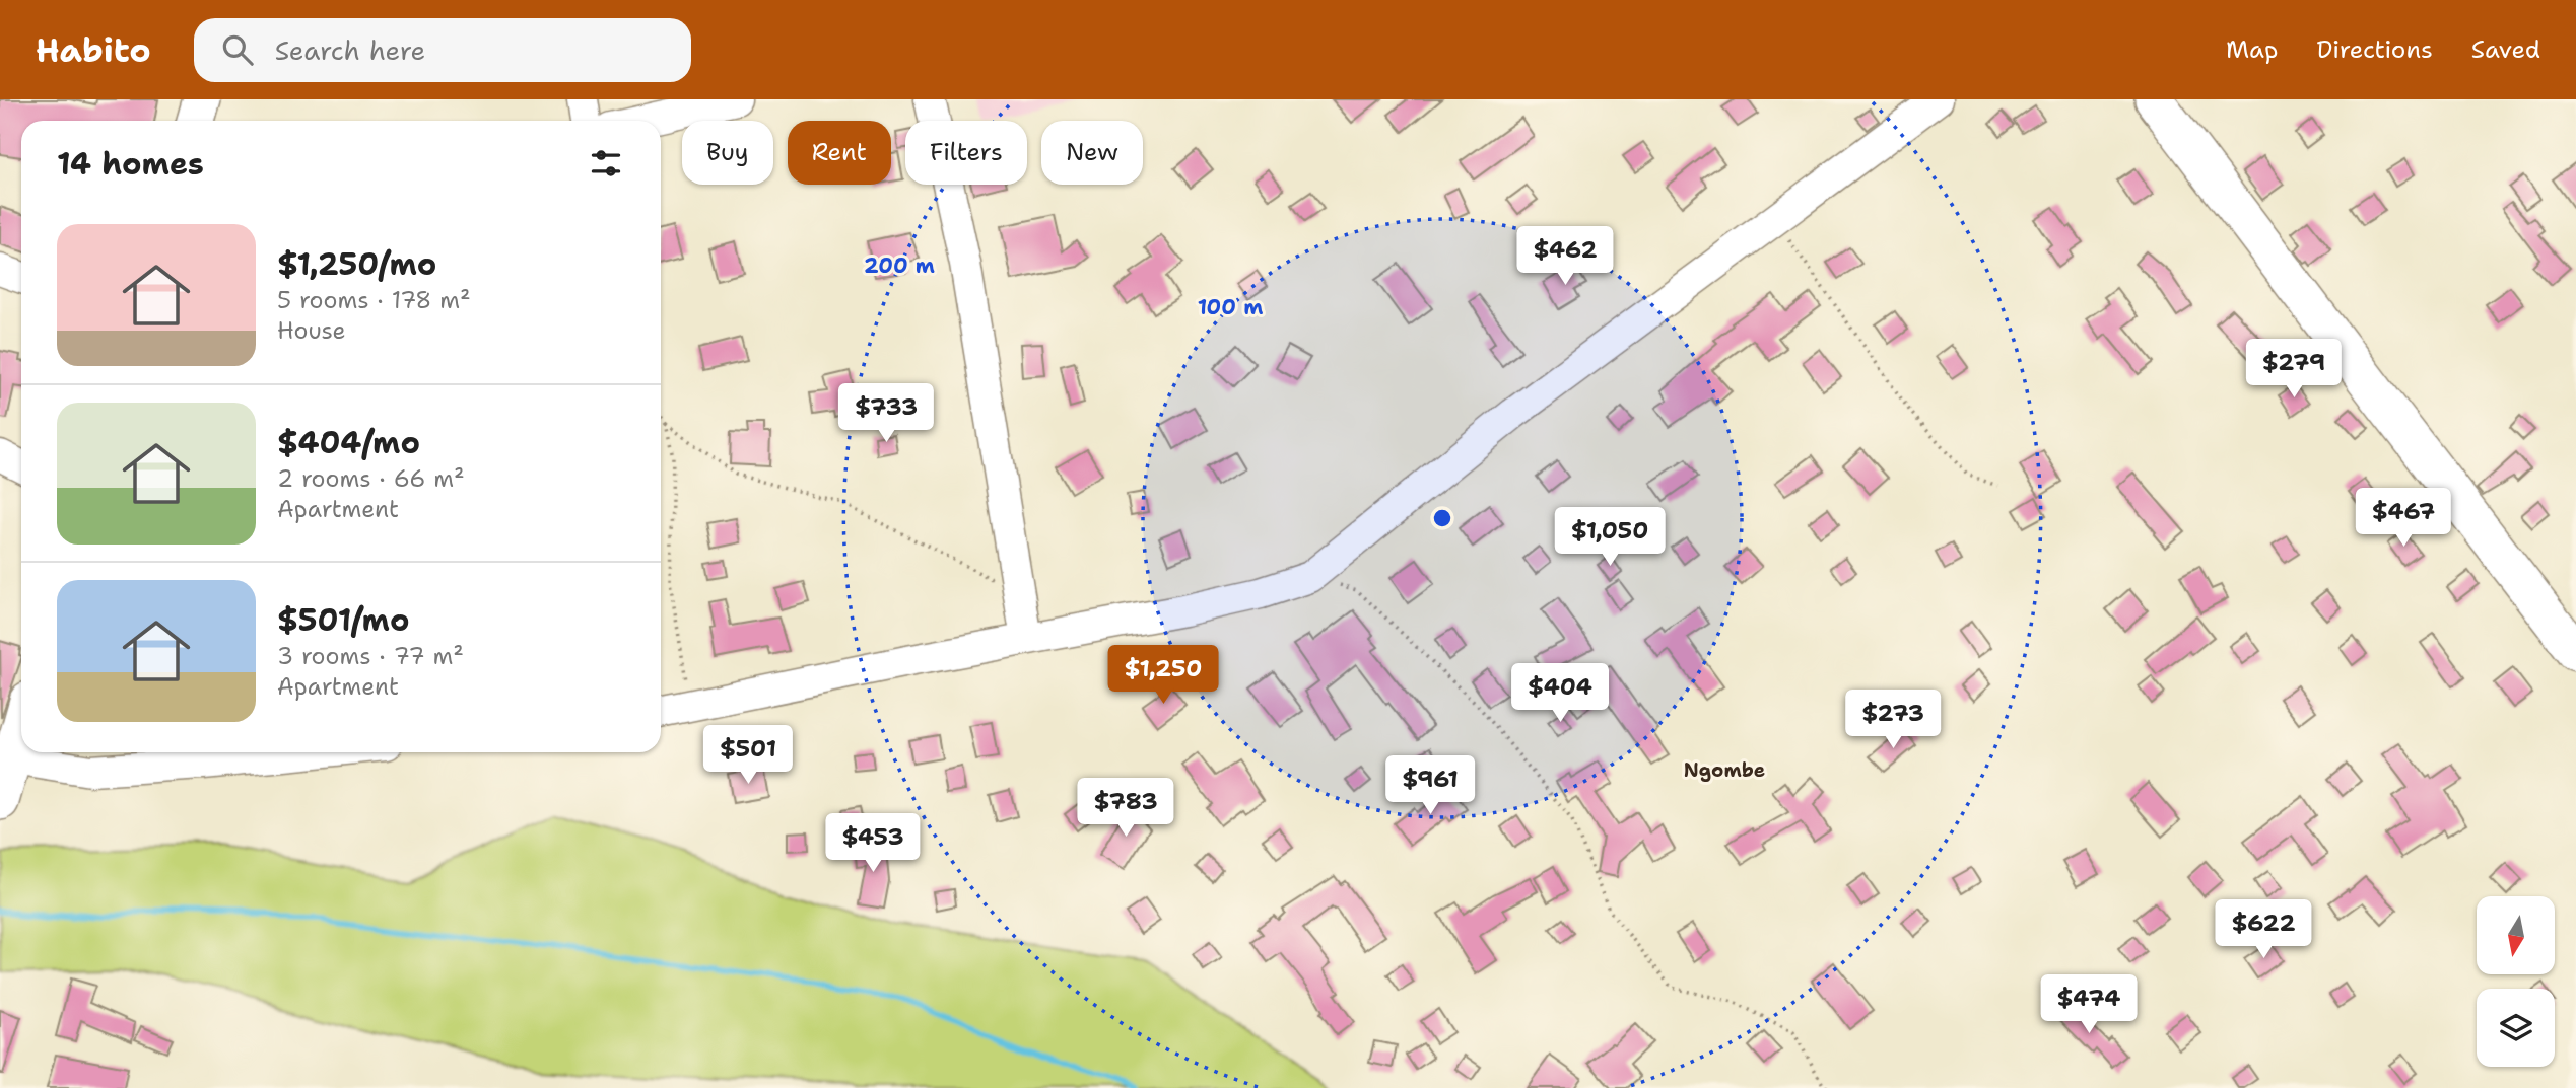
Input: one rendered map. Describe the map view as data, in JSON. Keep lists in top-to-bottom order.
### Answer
{
  "districts": ["Ngombe"],
  "north": "bottom",
  "page": {
    "header": "Habito",
    "search": "Search here",
    "nav": ["Map", "Directions", "Saved"],
    "chip": [
      "Buy",
      "Rent",
      "Filters",
      "New"
    ],
    "heading": "14 homes",
    "list": [
      {
        "name": "$1,250/mo",
        "note": "5 rooms · 178 m² · House"
      },
      {
        "name": "$404/mo",
        "note": "2 rooms · 66 m² · Apartment"
      },
      {
        "name": "$501/mo",
        "note": "3 rooms · 77 m² · Apartment"
      }
    ],
    "price": [
      "$462",
      "$279",
      "$733",
      "$467",
      "$1,050",
      "$1,250",
      "$404",
      "$273",
      "$501",
      "$961",
      "$783",
      "$453",
      "$622",
      "$474"
    ]
  },
  "rings": ["200 m", "100 m"]
}
